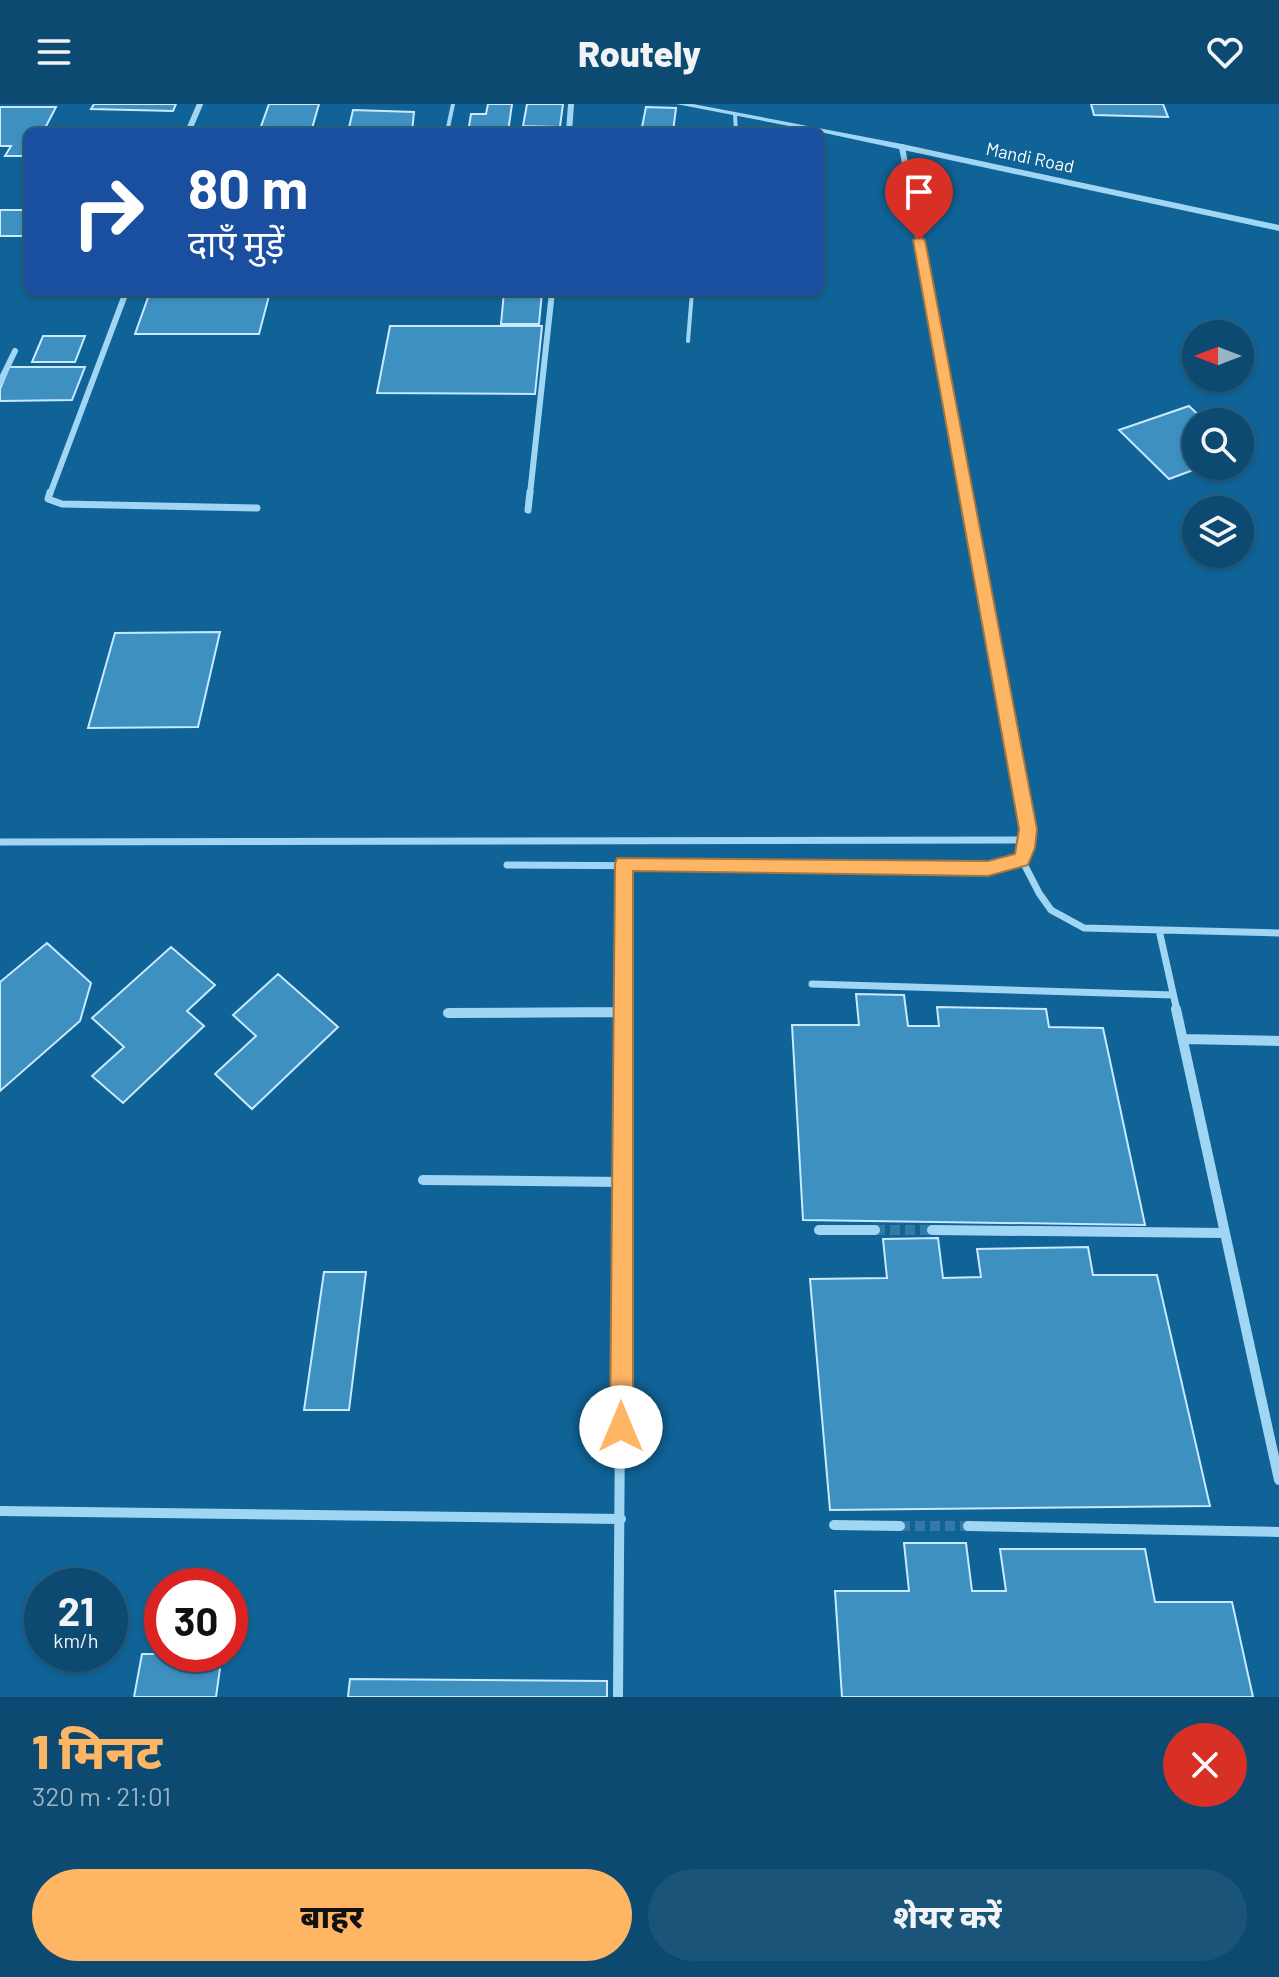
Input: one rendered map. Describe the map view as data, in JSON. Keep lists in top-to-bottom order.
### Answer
{
  "streets": {
    "street": ["Mandi Road"]
  },
  "north": "left",
  "page": {
    "header": "Routely",
    "turn": ["80 m", "दाएँ मुड़ें"],
    "speed": "21 km/h",
    "limit": "30",
    "heading": ["1 मिनट", "320 m · 21:01"],
    "buttons": ["बाहर", "शेयर करें"]
  }
}
